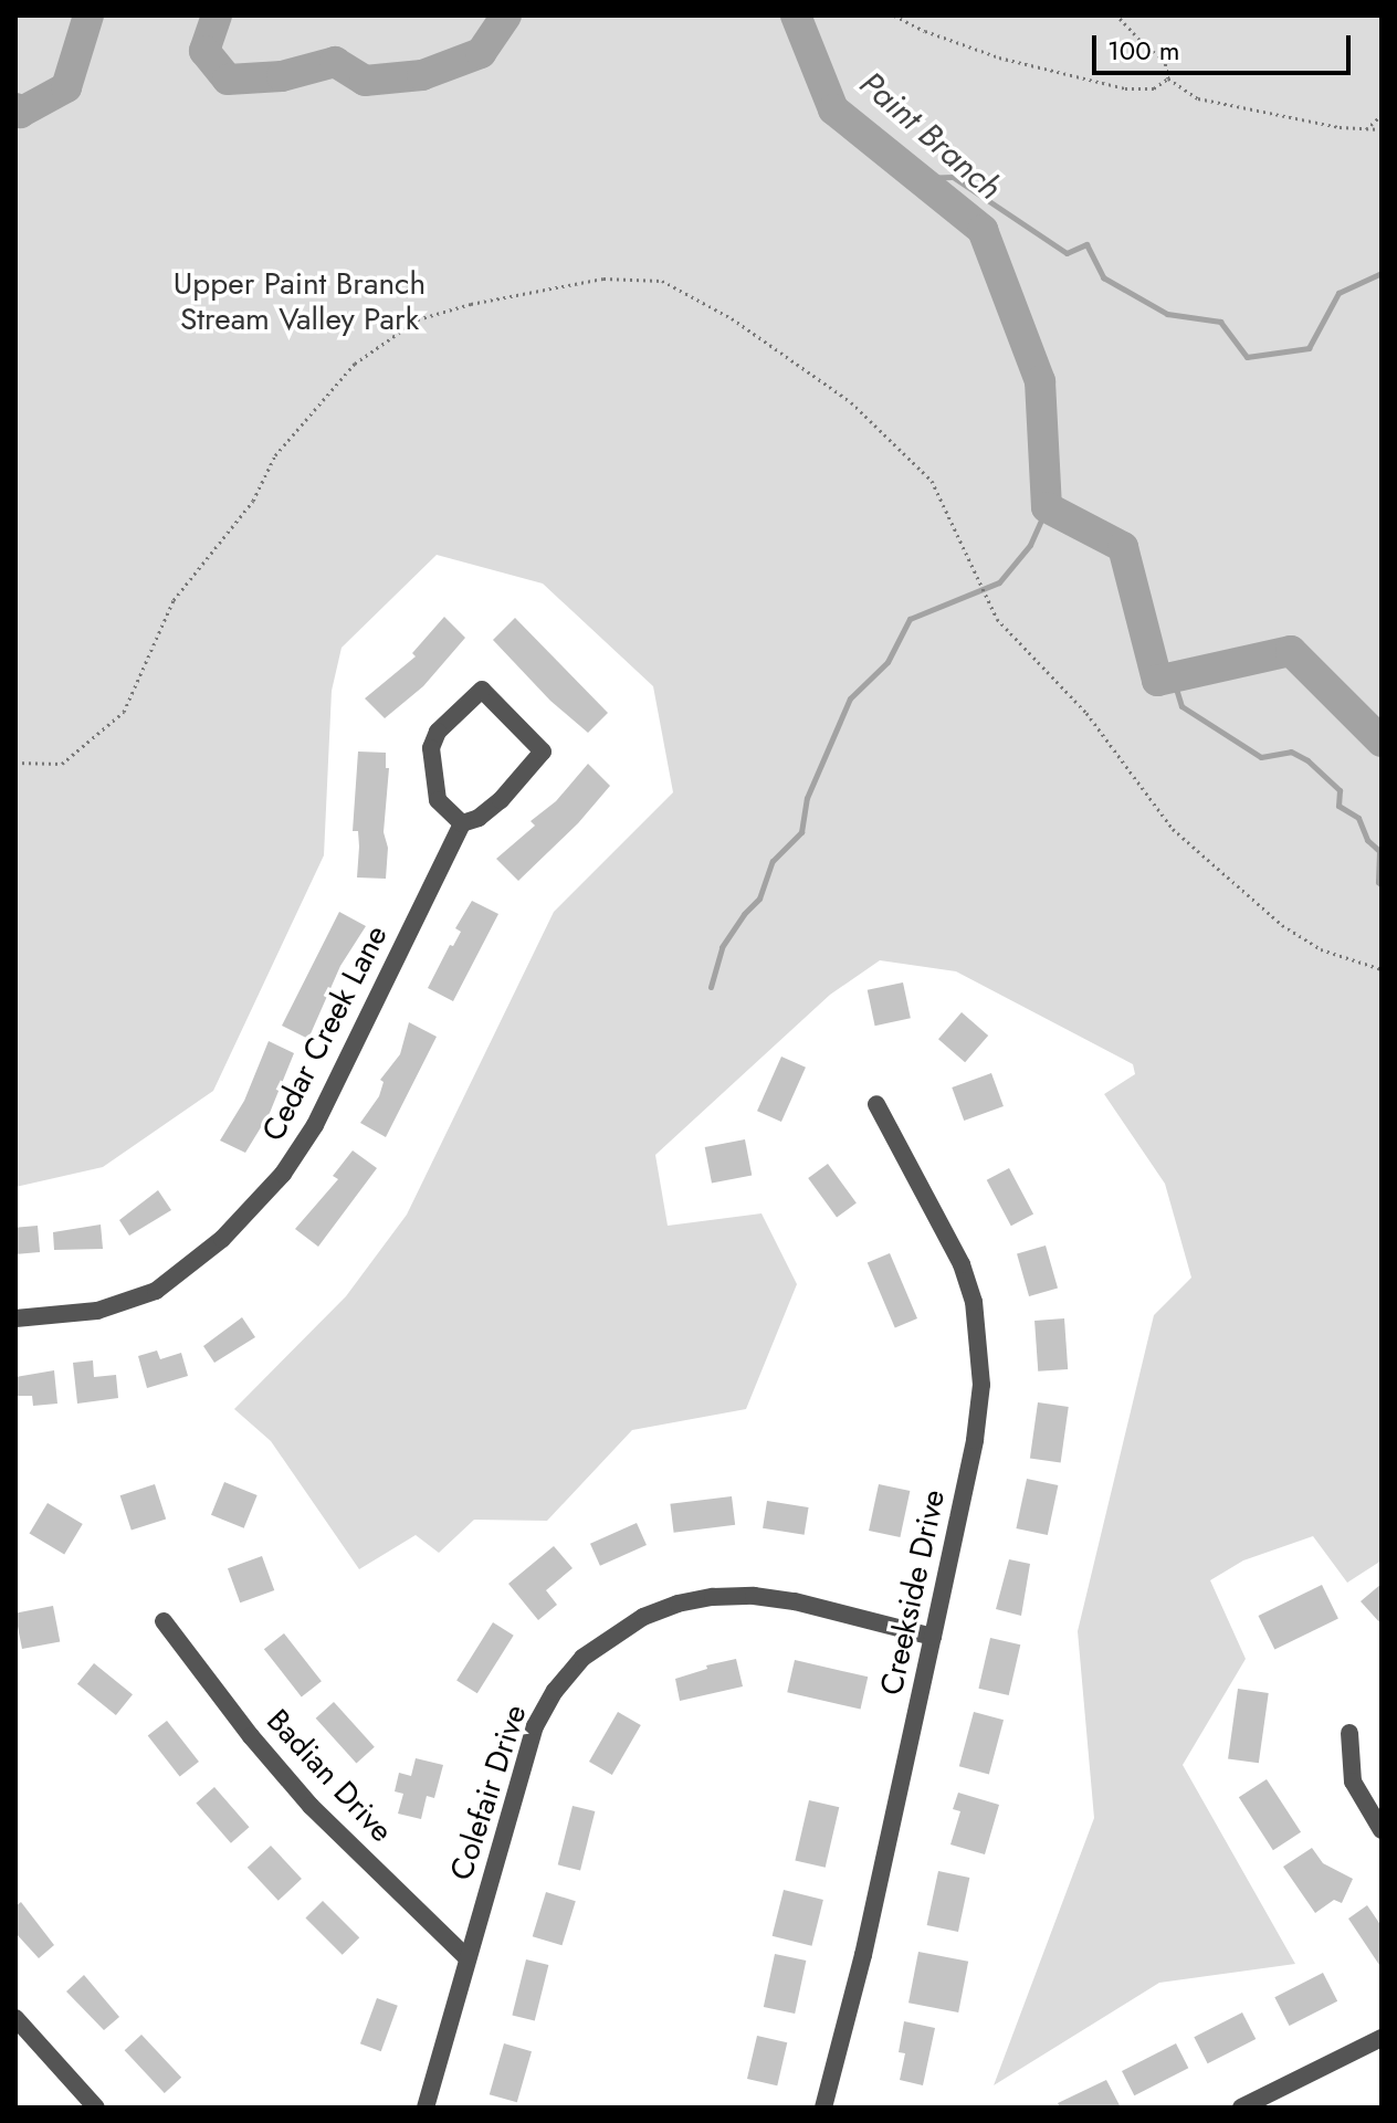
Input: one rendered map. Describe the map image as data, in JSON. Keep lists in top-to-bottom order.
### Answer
{
  "streets": {
    "street": [
      "Cedar Creek Lane",
      "Creekside Drive",
      "Badian Drive",
      "Colefair Drive"
    ]
  },
  "crossings": [
    ["Creekside Drive", "Colefair Drive"],
    ["Badian Drive", "Colefair Drive"]
  ],
  "water": ["Paint Branch"],
  "parks": ["Upper Paint Branch Stream Valley Park"],
  "scale_bar": "100 m"
}
